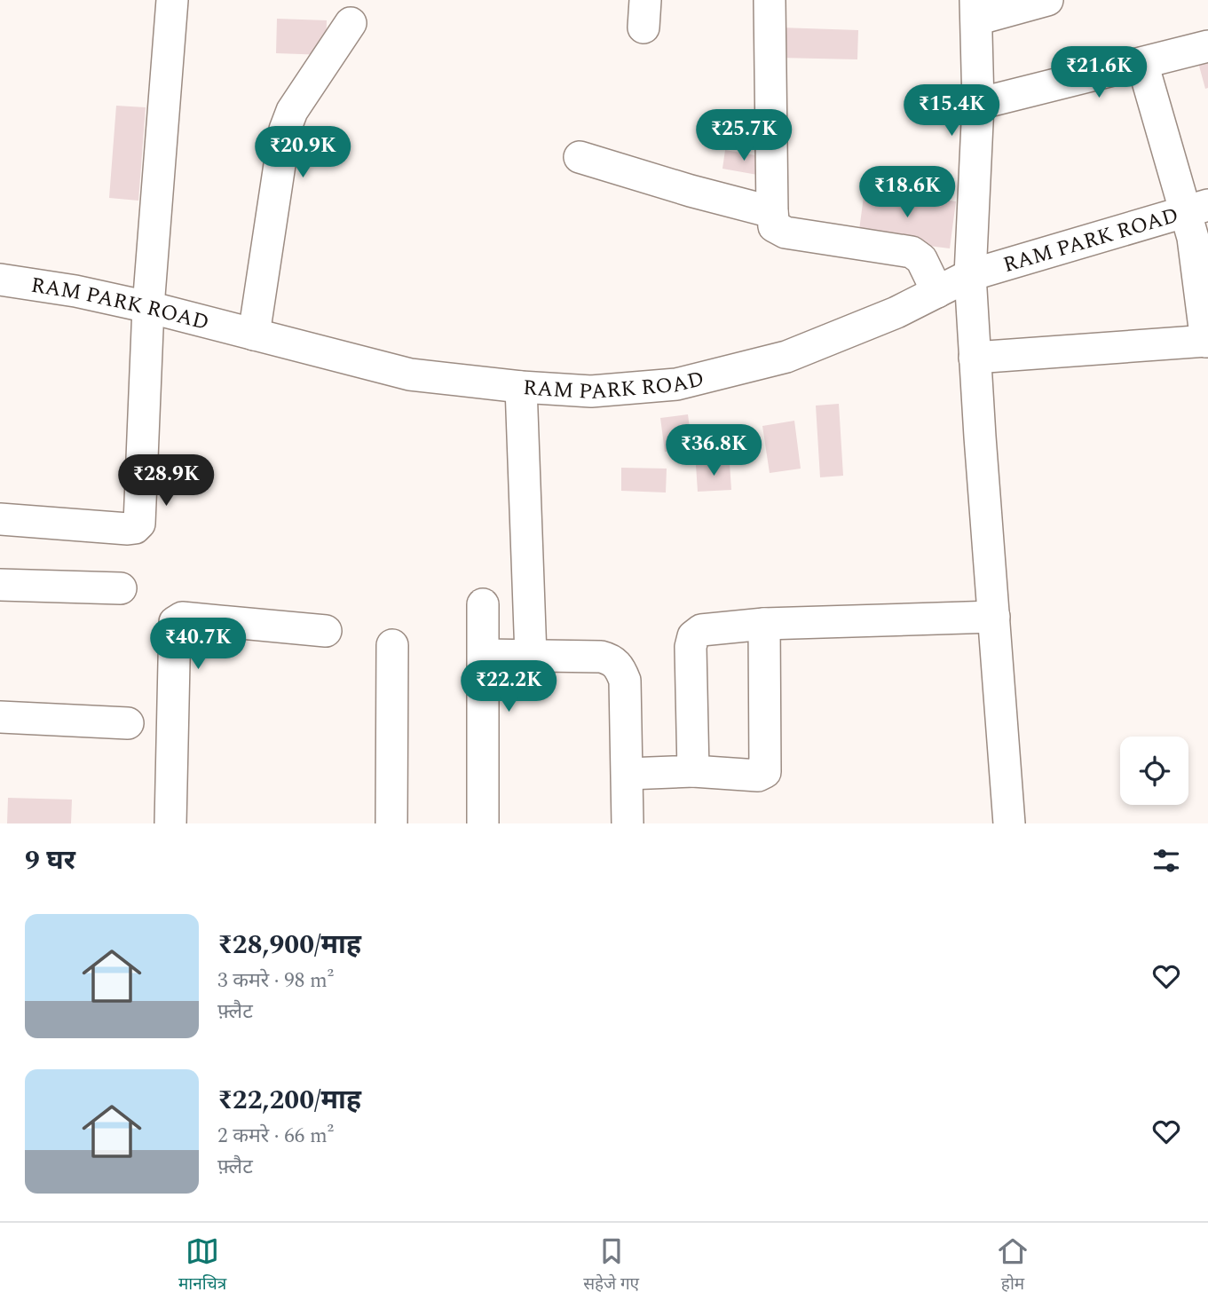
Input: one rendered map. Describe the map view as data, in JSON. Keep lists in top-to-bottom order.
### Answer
{
  "streets": {
    "street": ["RAM PARK ROAD"]
  },
  "page": {
    "price": [
      "₹21.6K",
      "₹15.4K",
      "₹25.7K",
      "₹20.9K",
      "₹18.6K",
      "₹36.8K",
      "₹28.9K",
      "₹40.7K",
      "₹22.2K"
    ],
    "heading": "9 घर",
    "list": [
      {
        "name": "₹28,900/माह",
        "note": "3 कमरे · 98 m² · फ़्लैट"
      },
      {
        "name": "₹22,200/माह",
        "note": "2 कमरे · 66 m² · फ़्लैट"
      }
    ],
    "tabs": ["मानचित्र", "सहेजे गए", "होम"]
  }
}
